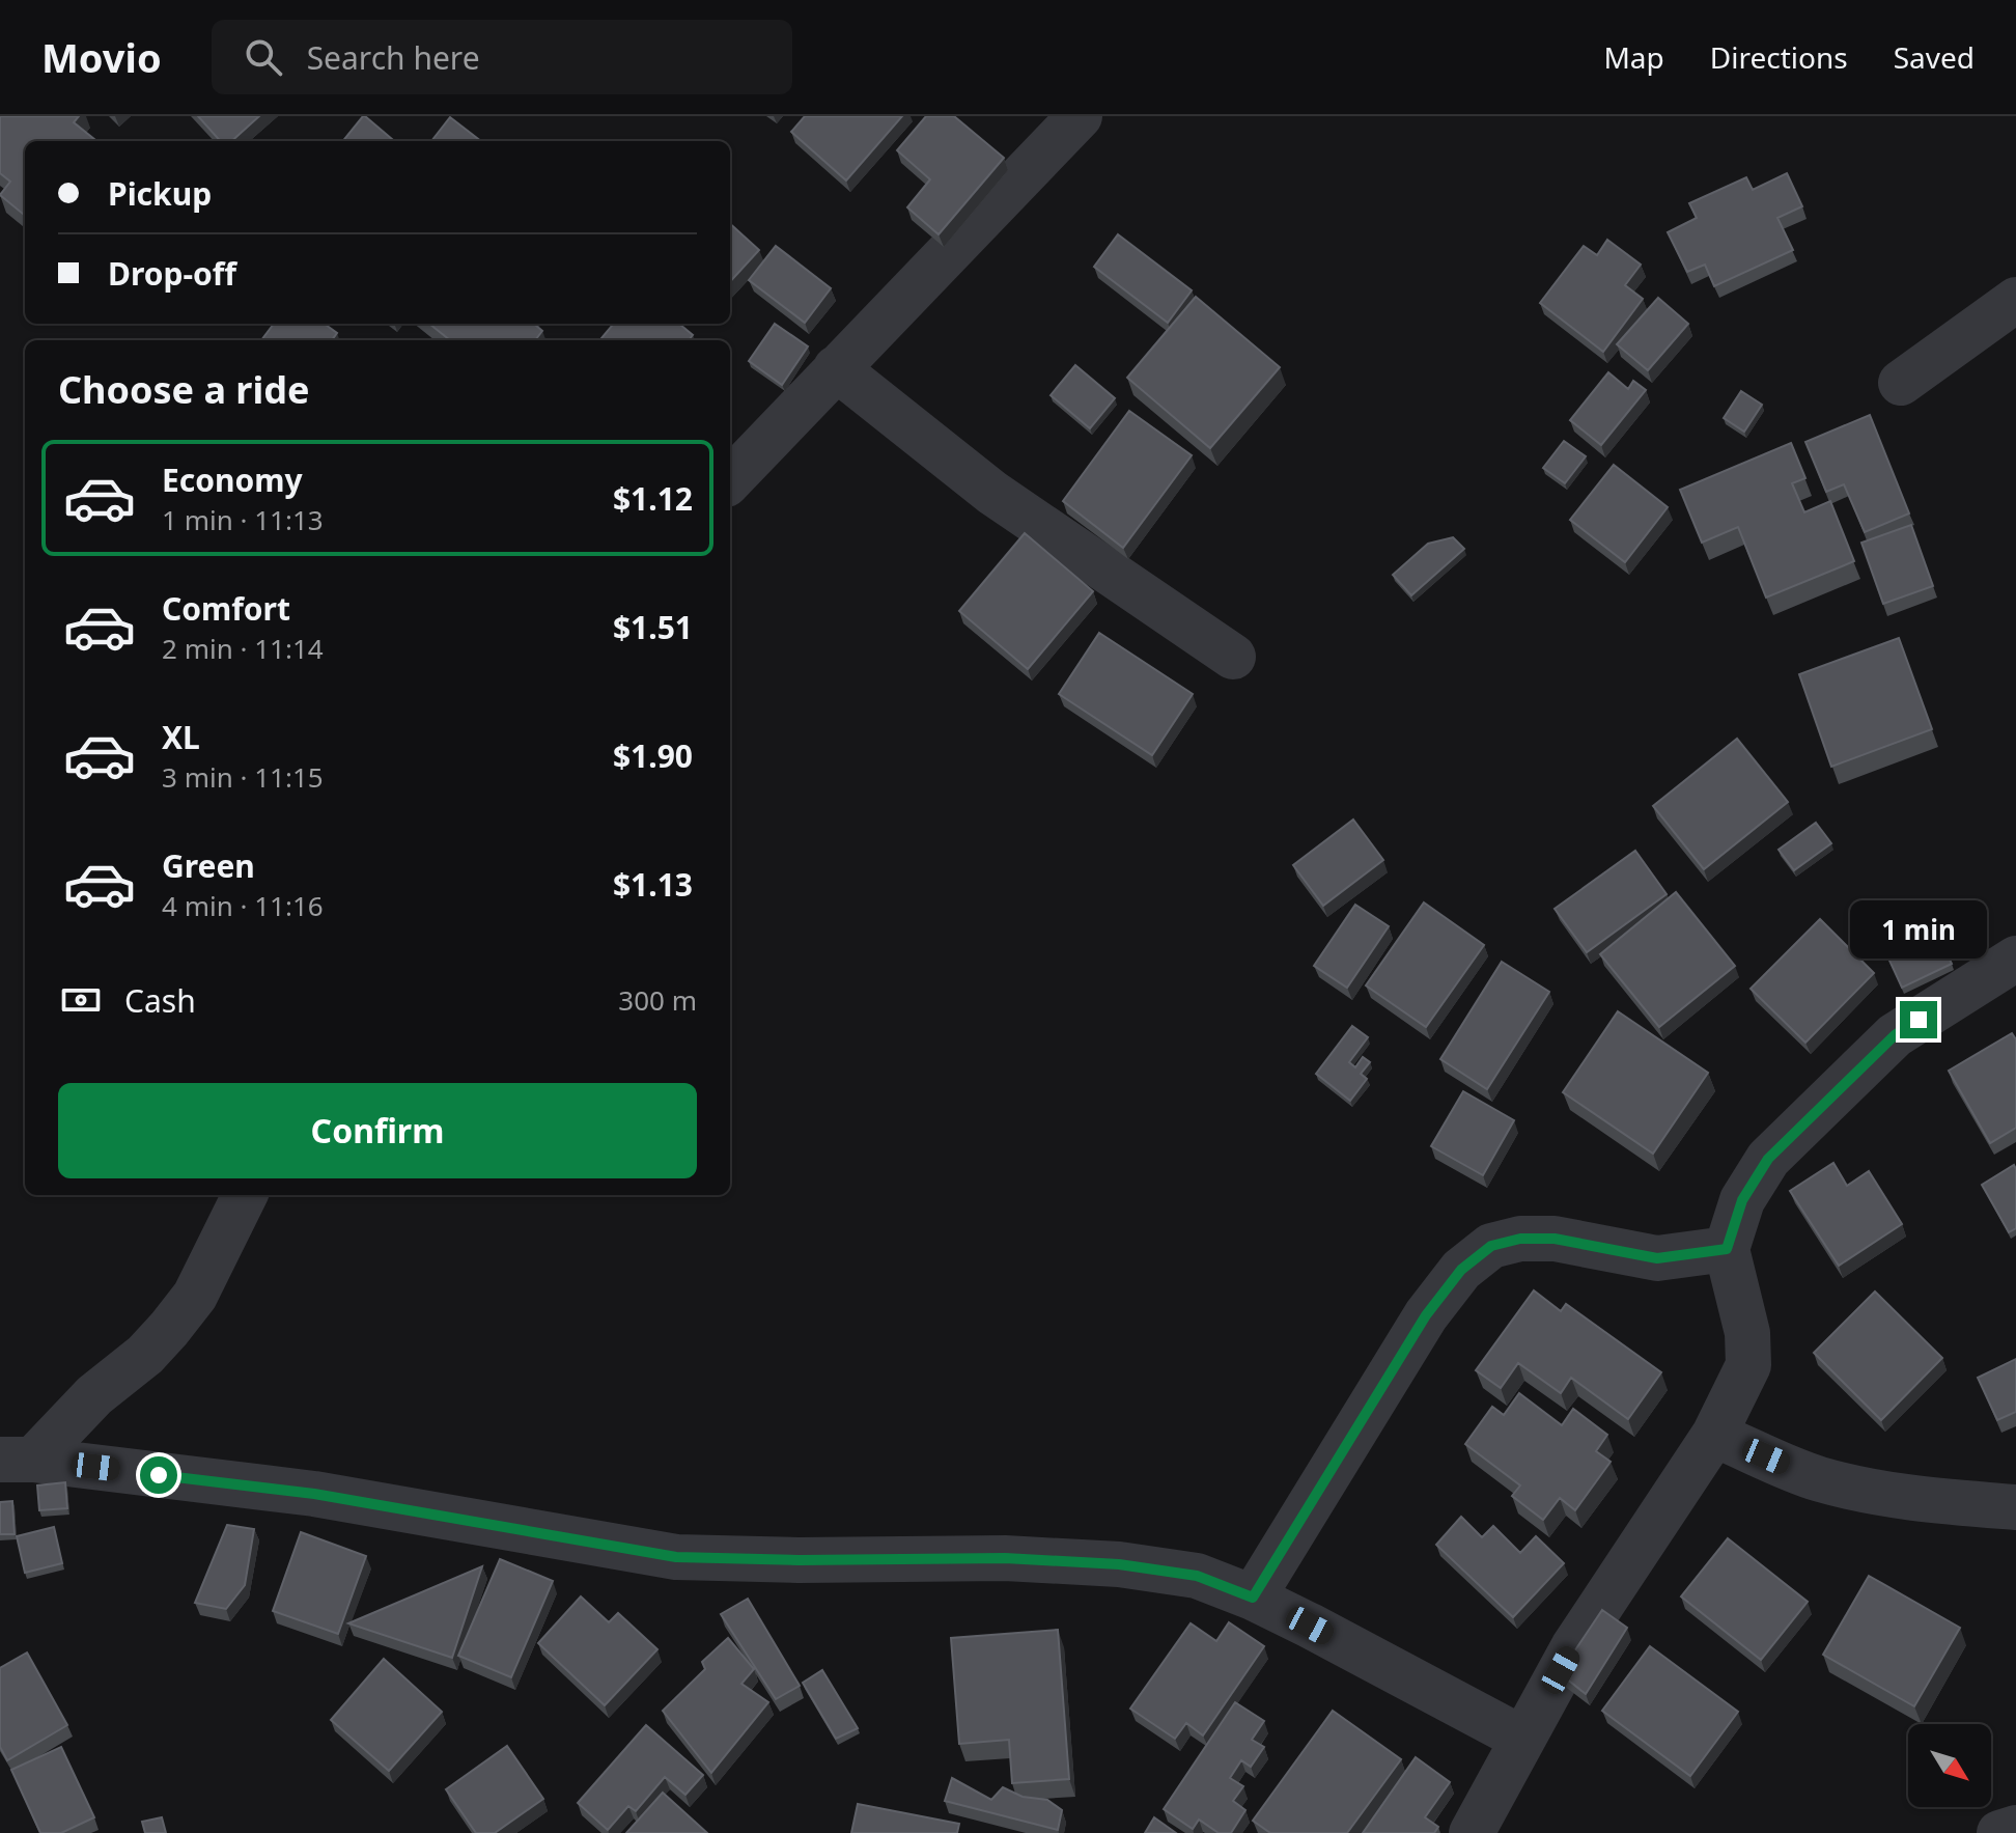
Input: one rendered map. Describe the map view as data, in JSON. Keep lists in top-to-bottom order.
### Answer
{
  "north": "bottom right",
  "page": {
    "header": "Movio",
    "search": "Search here",
    "nav": ["Map", "Directions", "Saved"],
    "banner": ["Pickup", "Drop-off"],
    "heading": "Choose a ride",
    "list": [
      {
        "name": "Economy",
        "note": "1 min · 11:13",
        "value": "$1.12"
      },
      {
        "name": "Comfort",
        "note": "2 min · 11:14",
        "value": "$1.51"
      },
      {
        "name": "XL",
        "note": "3 min · 11:15",
        "value": "$1.90"
      },
      {
        "name": "Green",
        "note": "4 min · 11:16",
        "value": "$1.13"
      }
    ],
    "bubble": "1 min",
    "pay": ["Cash", "300 m"],
    "buttons": "Confirm"
  }
}
